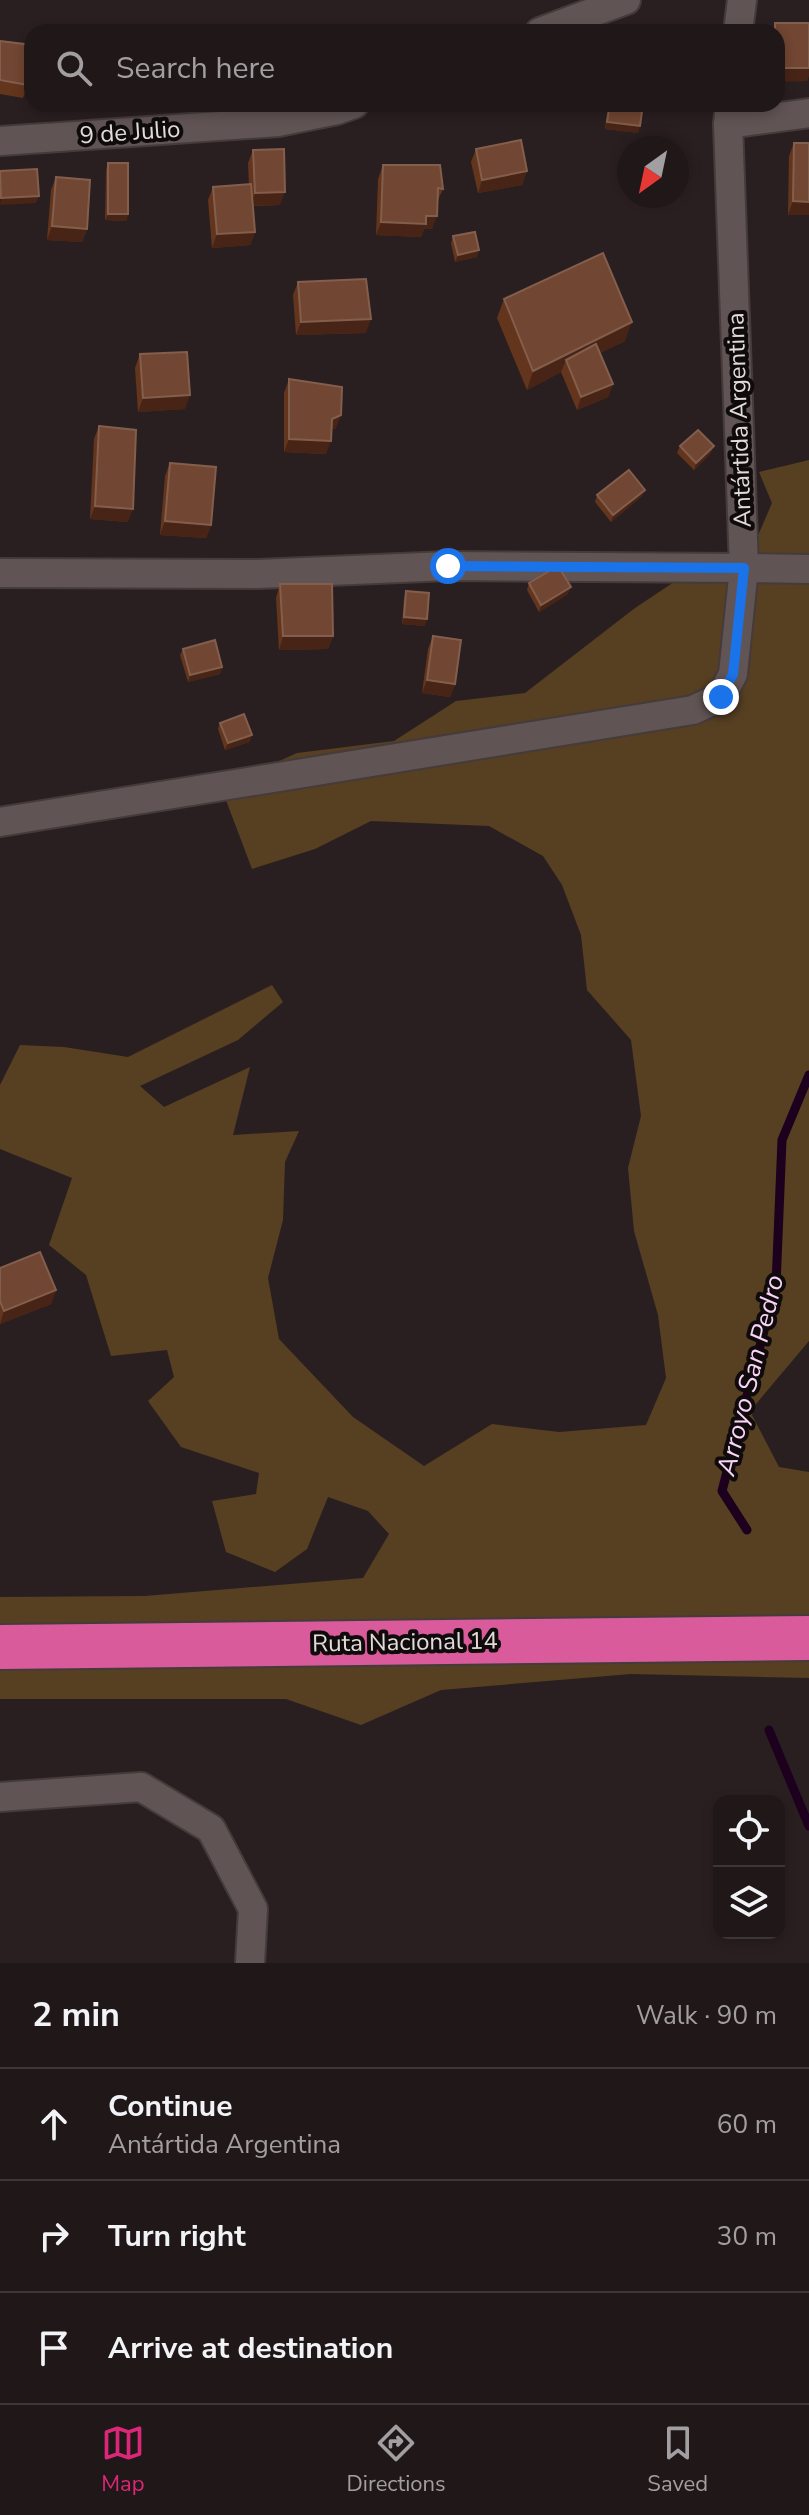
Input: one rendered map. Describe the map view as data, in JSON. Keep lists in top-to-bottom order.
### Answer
{
  "streets": {
    "highway": ["Ruta Nacional 14"],
    "street": ["9 de Julio", "Antártida Argentina"]
  },
  "water": ["Arroyo San Pedro"],
  "north": "bottom left",
  "page": {
    "search": "Search here",
    "heading": ["2 min", "Walk · 90 m"],
    "list": [
      ["Continue", "Antártida Argentina", "60 m"],
      ["Turn right", "30 m"],
      "Arrive at destination"
    ],
    "nav": ["Map", "Directions", "Saved"]
  }
}
